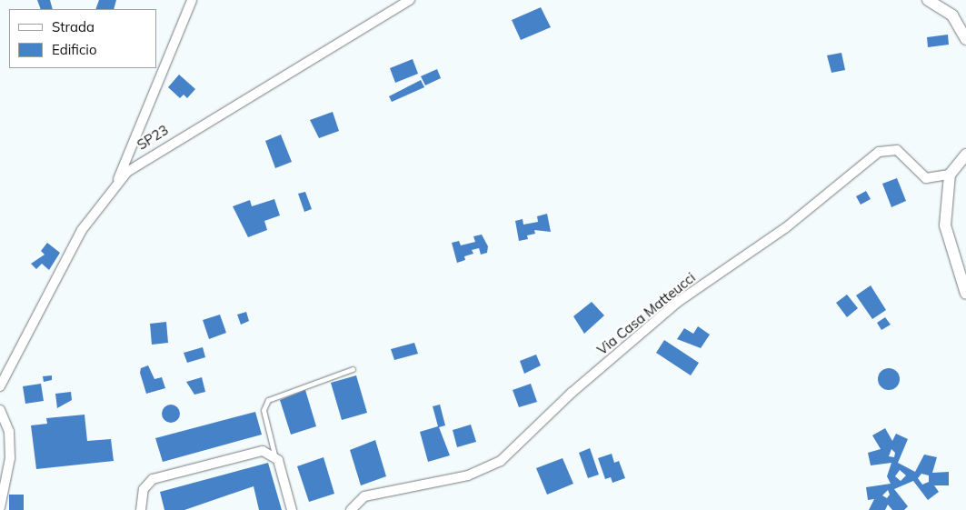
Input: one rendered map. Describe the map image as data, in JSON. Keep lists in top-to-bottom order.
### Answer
{
  "streets": {
    "street": ["SP23", "Via Casa Matteucci"]
  },
  "legend": ["Strada", "Edificio"]
}
